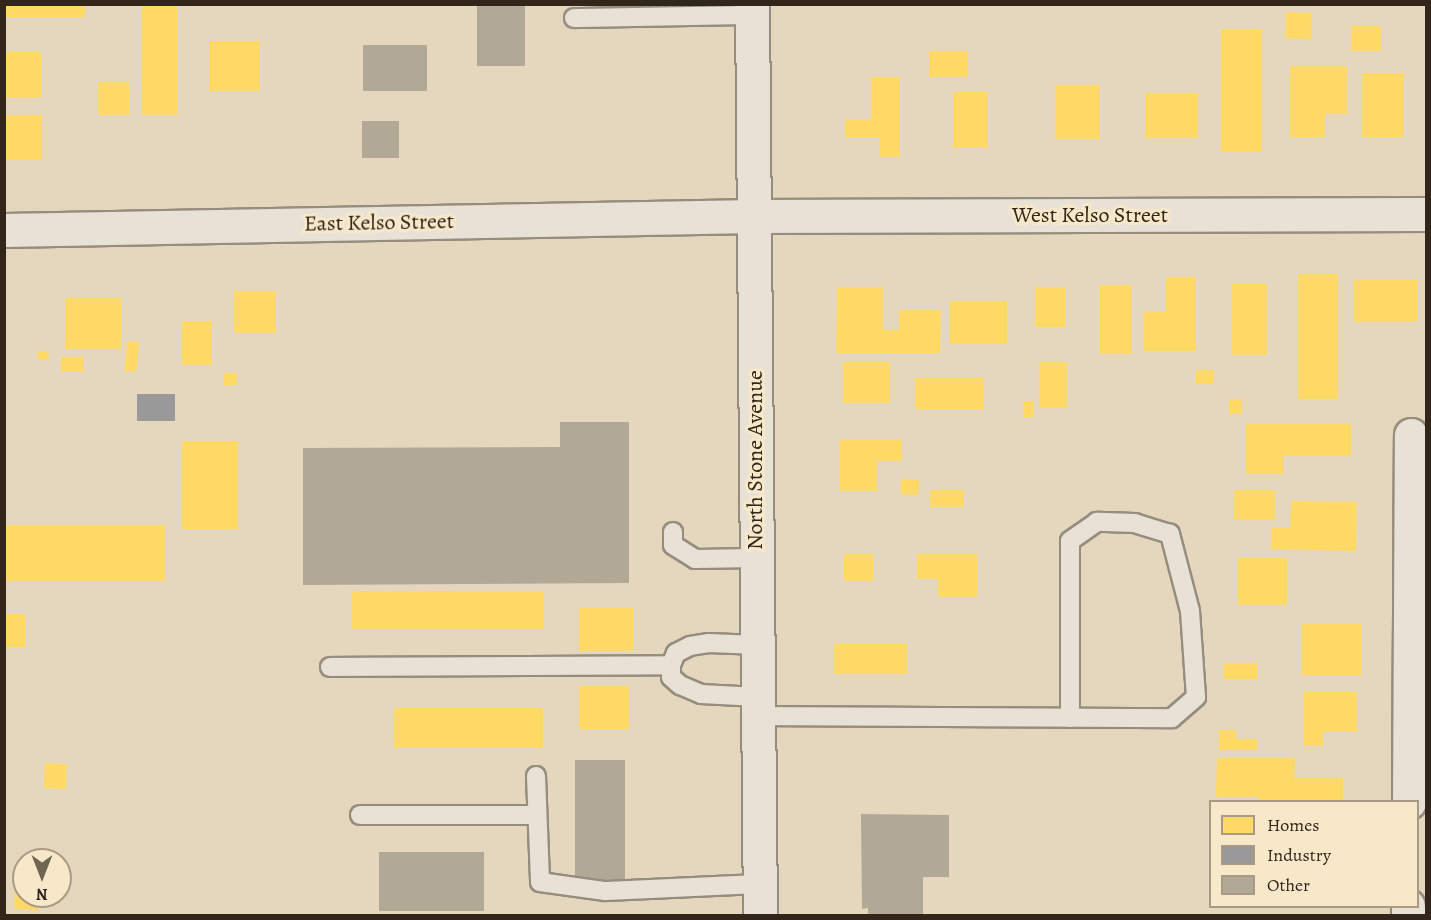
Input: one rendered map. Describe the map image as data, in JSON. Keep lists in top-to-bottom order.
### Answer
{
  "streets": {
    "street": ["West Kelso Street", "East Kelso Street", "North Stone Avenue"]
  },
  "crossings": [
    ["West Kelso Street", "East Kelso Street"],
    ["West Kelso Street", "North Stone Avenue"],
    ["East Kelso Street", "North Stone Avenue"]
  ],
  "legend": ["Homes", "Industry", "Other"],
  "north": "bottom"
}
